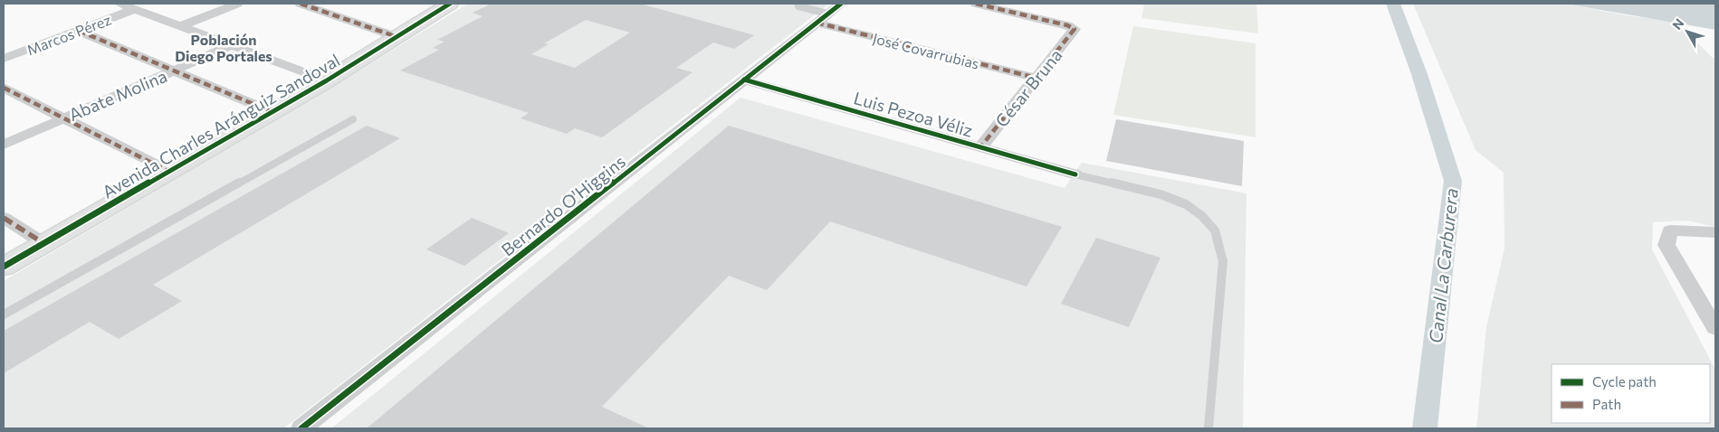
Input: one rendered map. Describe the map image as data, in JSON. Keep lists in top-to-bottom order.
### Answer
{
  "streets": {
    "street": [
      "Marcos Pérez",
      "José Covarrubias",
      "César Bruna",
      "Abate Molina",
      "Luis Pezoa Véliz",
      "Avenida Charles Aránguiz Sandoval",
      "Bernardo O'Higgins"
    ]
  },
  "crossings": [
    ["José Covarrubias", "César Bruna"],
    ["José Covarrubias", "Bernardo O'Higgins"],
    ["César Bruna", "Luis Pezoa Véliz"],
    ["Luis Pezoa Véliz", "Bernardo O'Higgins"]
  ],
  "districts": ["Población Diego Portales"],
  "water": ["Canal La Carburera"],
  "legend": ["Cycle path", "Path"],
  "north": "top left"
}
